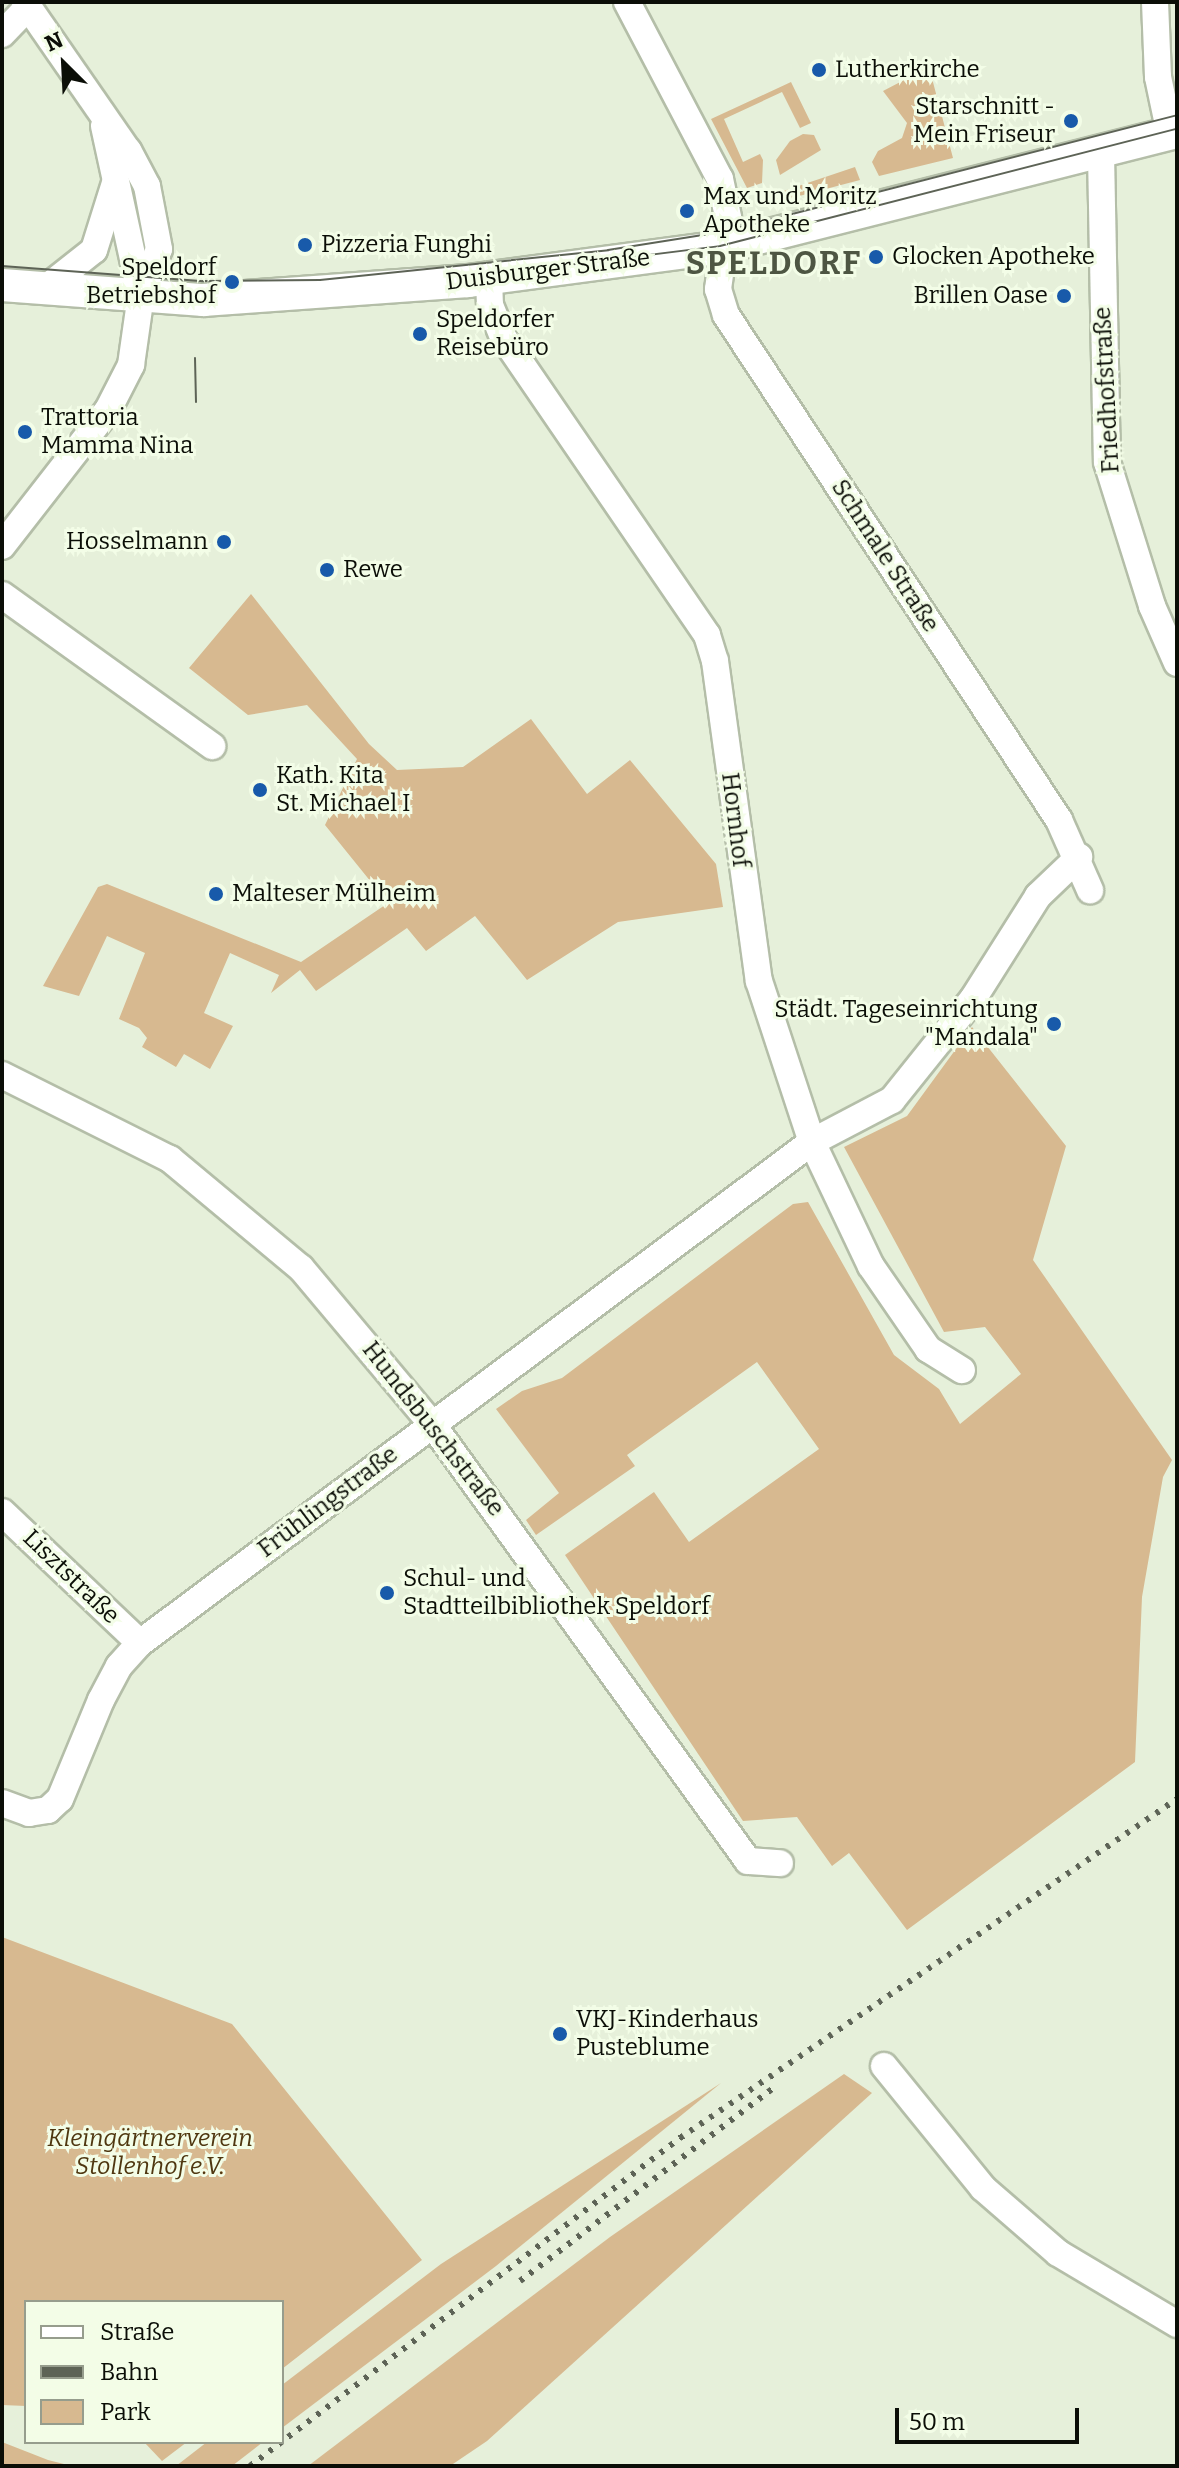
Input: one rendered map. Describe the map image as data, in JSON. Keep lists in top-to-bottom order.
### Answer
{
  "streets": {
    "main road": ["Duisburger Straße"],
    "street": [
      "Friedhofstraße",
      "Schmale Straße",
      "Hornhof",
      "Hundsbuschstraße",
      "Frühlingstraße",
      "Lisztstraße"
    ]
  },
  "crossings": [
    ["Duisburger Straße", "Friedhofstraße"],
    ["Duisburger Straße", "Schmale Straße"],
    ["Duisburger Straße", "Hornhof"],
    ["Hornhof", "Frühlingstraße"],
    ["Hundsbuschstraße", "Frühlingstraße"],
    ["Frühlingstraße", "Lisztstraße"]
  ],
  "districts": ["SPELDORF"],
  "parks": ["Kleingärtnerverein Stollenhof e.V."],
  "places": [
    "Lutherkirche",
    "Starschnitt - Mein Friseur",
    "Max und Moritz Apotheke",
    "Pizzeria Funghi",
    "Glocken Apotheke",
    "Speldorf Betriebshof",
    "Brillen Oase",
    "Speldorfer Reisebüro",
    "Trattoria Mamma Nina",
    "Hosselmann",
    "Rewe",
    "Kath. Kita St. Michael I",
    "Malteser Mülheim",
    "Städt. Tageseinrichtung \"Mandala\"",
    "Schul- und Stadtteilbibliothek Speldorf",
    "VKJ-Kinderhaus Pusteblume"
  ],
  "legend": ["Straße", "Bahn", "Park"],
  "scale_bar": "50 m",
  "north": "top left"
}
